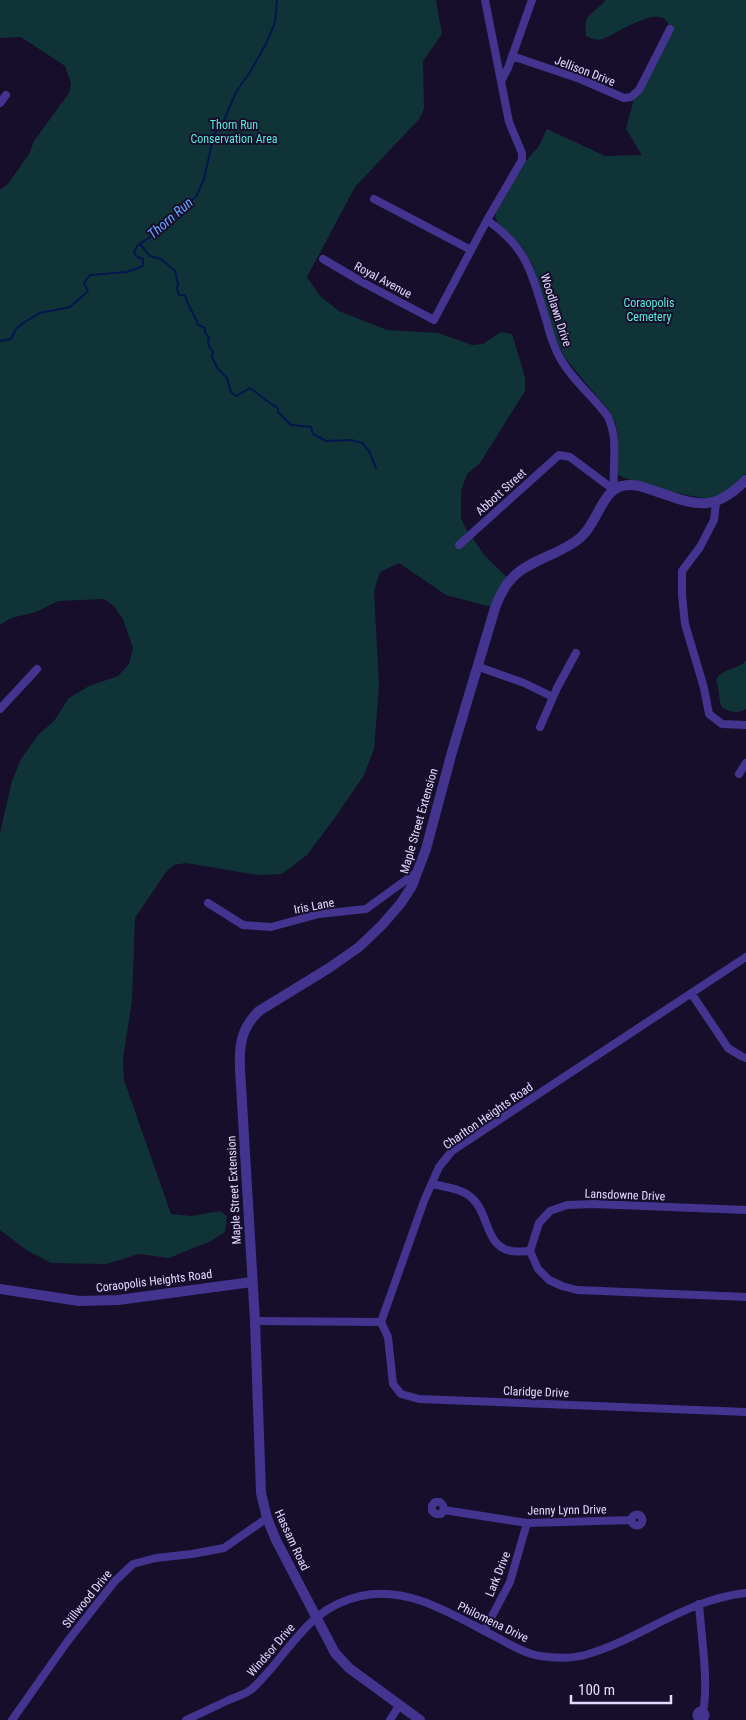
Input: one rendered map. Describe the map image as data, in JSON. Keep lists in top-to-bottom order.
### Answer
{
  "streets": {
    "street": [
      "Jellison Drive",
      "Royal Avenue",
      "Woodlawn Drive",
      "Abbott Street",
      "Maple Street Extension",
      "Iris Lane",
      "Charlton Heights Road",
      "Lansdowne Drive",
      "Coraopolis Heights Road",
      "Claridge Drive",
      "Jenny Lynn Drive",
      "Hassam Road",
      "Lark Drive",
      "Stillwood Drive",
      "Philomena Drive",
      "Windsor Drive"
    ]
  },
  "crossings": [
    ["Woodlawn Drive", "Abbott Street"],
    ["Woodlawn Drive", "Maple Street Extension"],
    ["Abbott Street", "Maple Street Extension"],
    ["Maple Street Extension", "Iris Lane"],
    ["Maple Street Extension", "Coraopolis Heights Road"],
    ["Maple Street Extension", "Hassam Road"],
    ["Charlton Heights Road", "Claridge Drive"],
    ["Jenny Lynn Drive", "Lark Drive"],
    ["Hassam Road", "Stillwood Drive"],
    ["Hassam Road", "Philomena Drive"],
    ["Hassam Road", "Windsor Drive"],
    ["Lark Drive", "Philomena Drive"],
    ["Philomena Drive", "Windsor Drive"]
  ],
  "water": ["Thorn Run"],
  "parks": ["Thorn Run Conservation Area", "Coraopolis Cemetery"],
  "scale_bar": "100 m"
}
